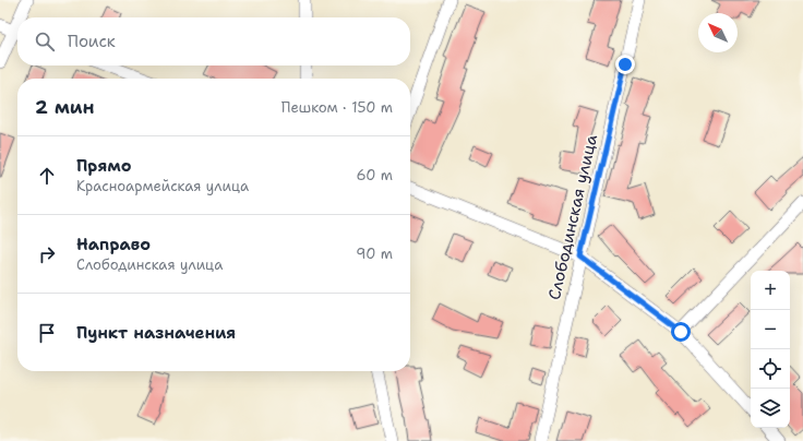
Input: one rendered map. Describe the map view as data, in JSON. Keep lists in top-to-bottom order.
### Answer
{
  "streets": {
    "street": ["Слободинская улица"]
  },
  "north": "top left",
  "page": {
    "search": "Поиск",
    "heading": ["2 мин", "Пешком · 150 m"],
    "list": [
      ["Прямо", "Красноармейская улица", "60 m"],
      ["Направо", "Слободинская улица", "90 m"],
      "Пункт назначения"
    ],
    "map_buttons": ["+", "−"]
  }
}
